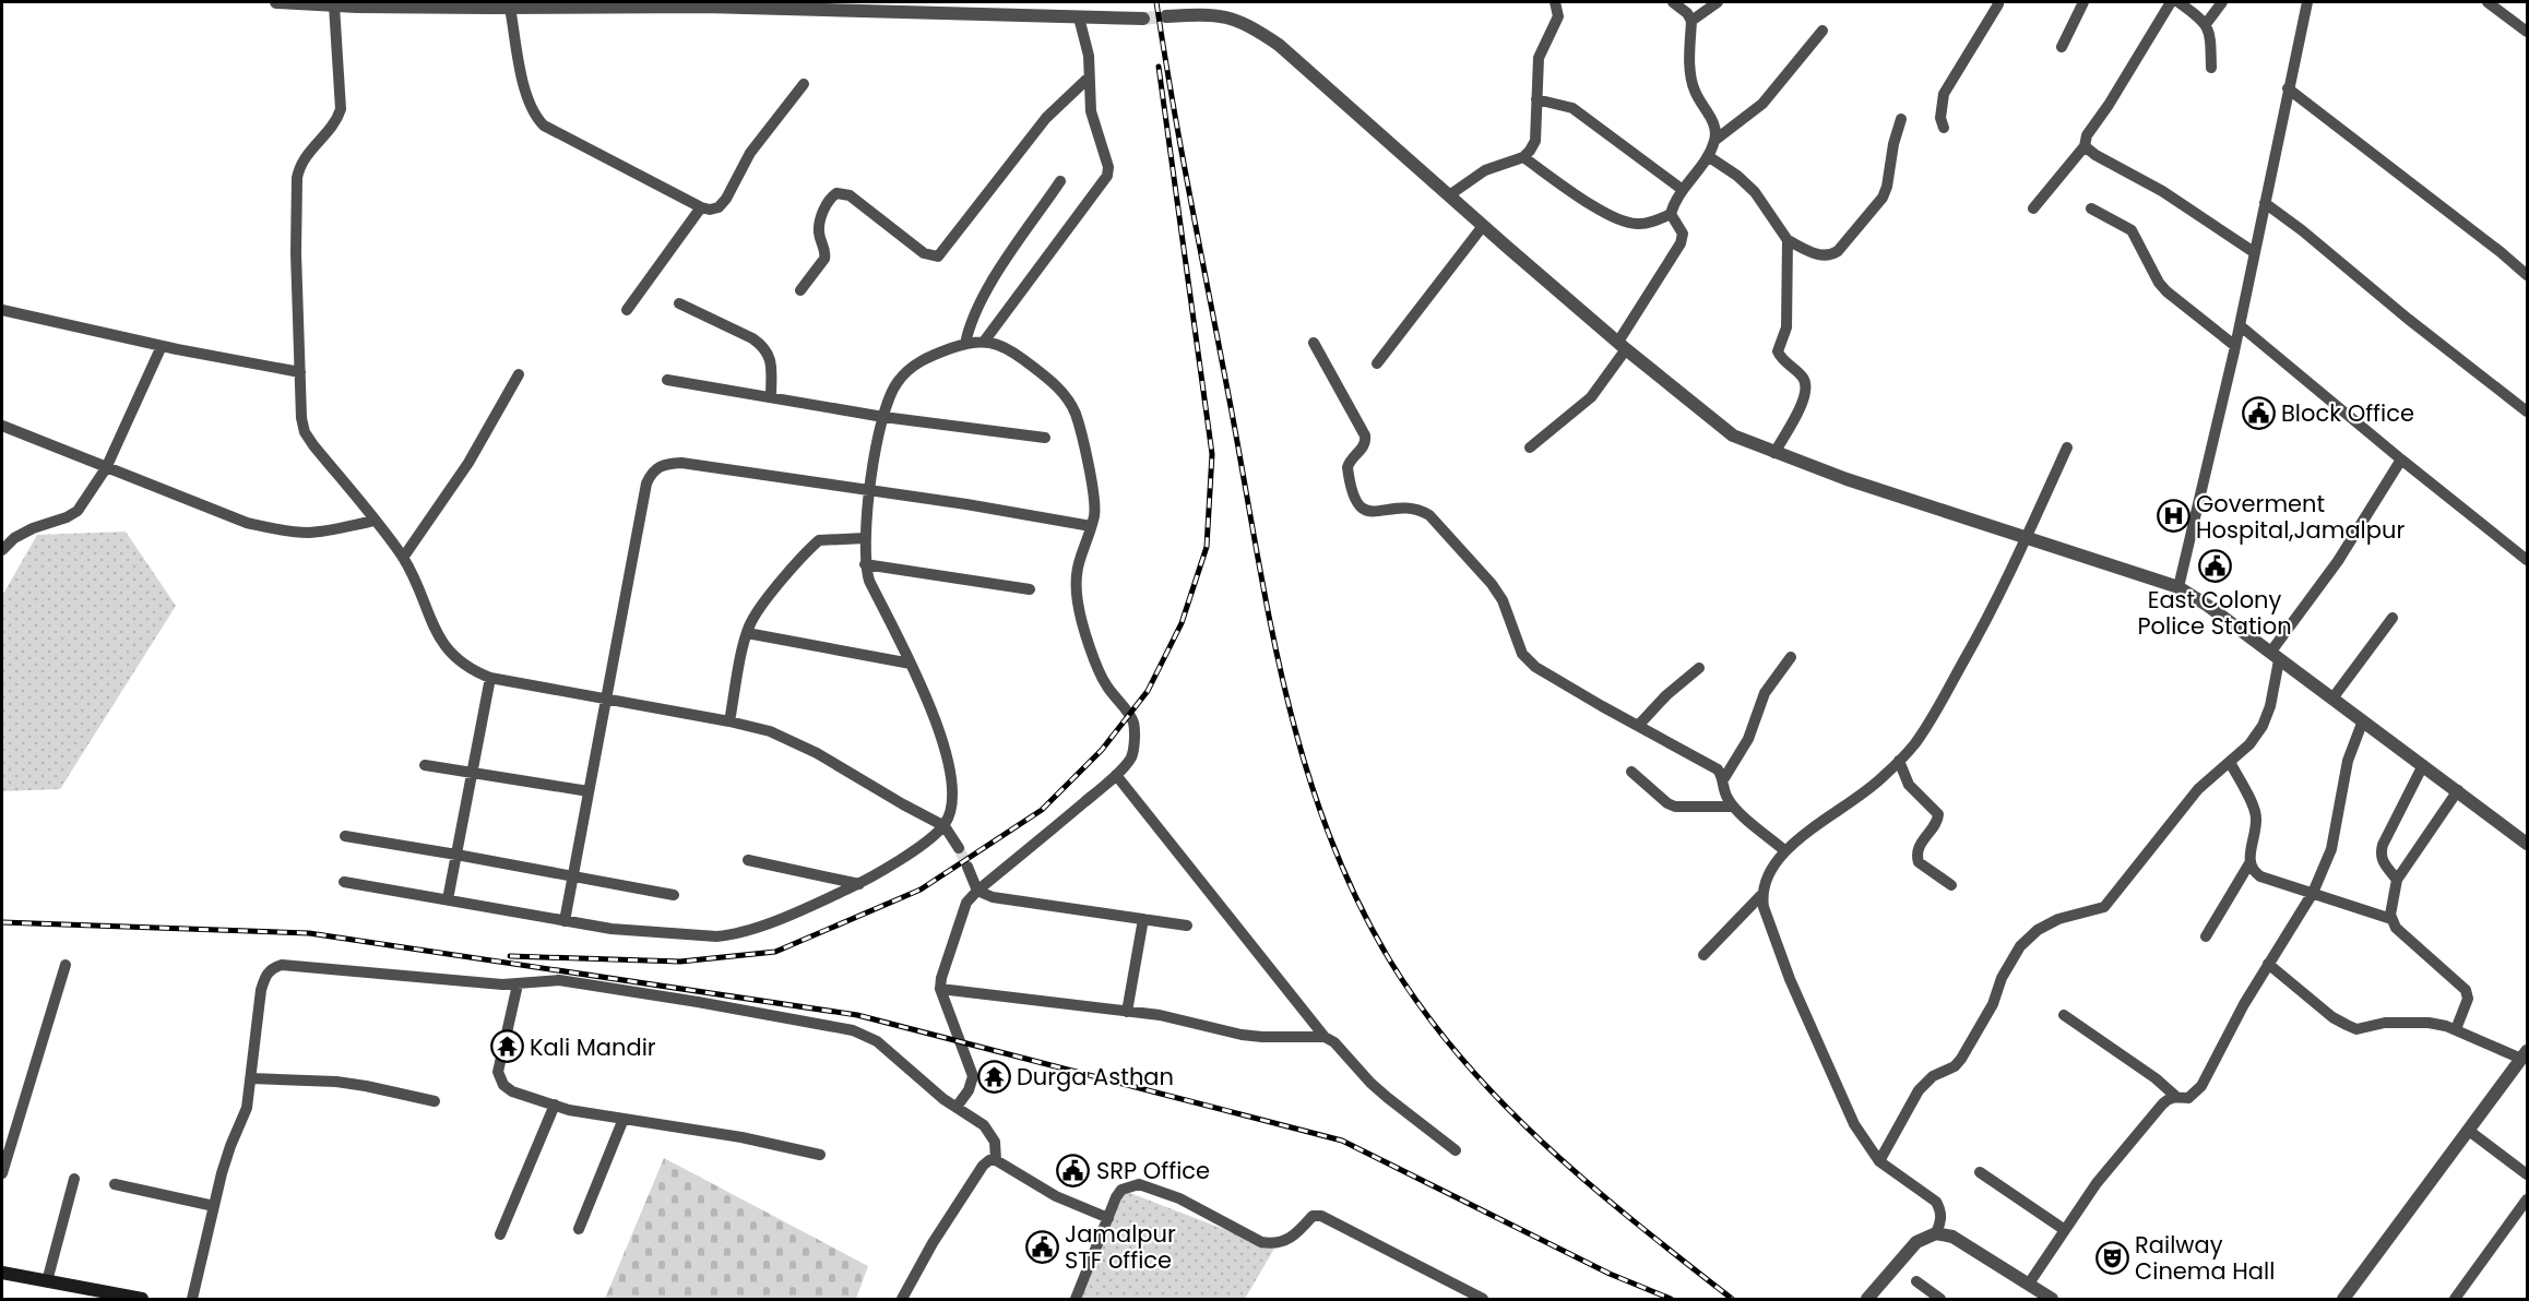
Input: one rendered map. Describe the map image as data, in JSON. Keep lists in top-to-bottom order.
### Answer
{
  "places": {
    "public building": [
      "Block Office",
      "East Colony Police Station",
      "SRP Office",
      "Jamalpur STF office"
    ],
    "hospital": ["Goverment Hospital,Jamalpur"],
    "temple": ["Kali Mandir", "Durga Asthan"],
    "theatre": ["Railway Cinema Hall"]
  }
}
